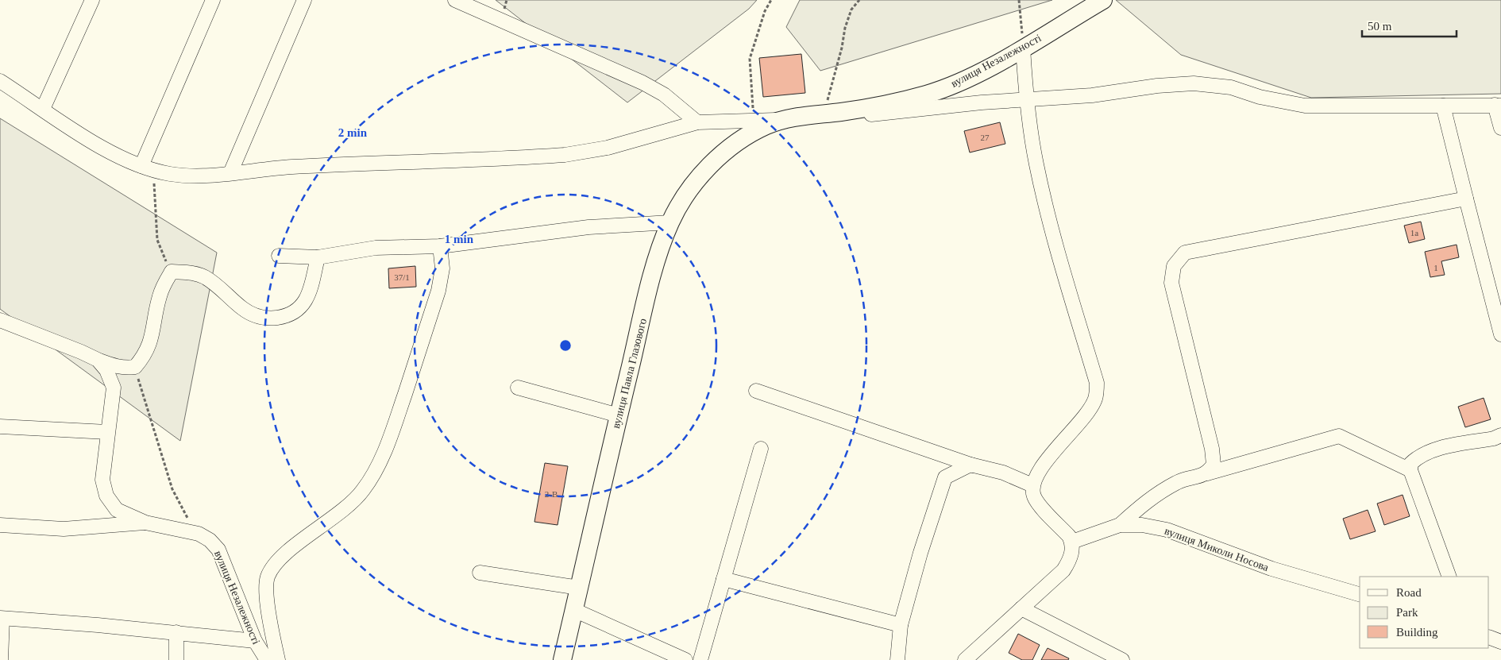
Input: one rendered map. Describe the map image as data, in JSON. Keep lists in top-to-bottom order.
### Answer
{
  "streets": {
    "main road": ["вулиця Незалежності", "вулиця Павла Глазового"],
    "street": ["вулиця Миколи Носова"]
  },
  "crossings": [
    ["вулиця Незалежності", "вулиця Павла Глазового"]
  ],
  "house_numbers": [
    "27",
    "1а",
    "1",
    "37/1",
    "2-В"
  ],
  "legend": ["Road", "Park", "Building"],
  "scale_bar": "50 m",
  "rings": ["2 min", "1 min"]
}
